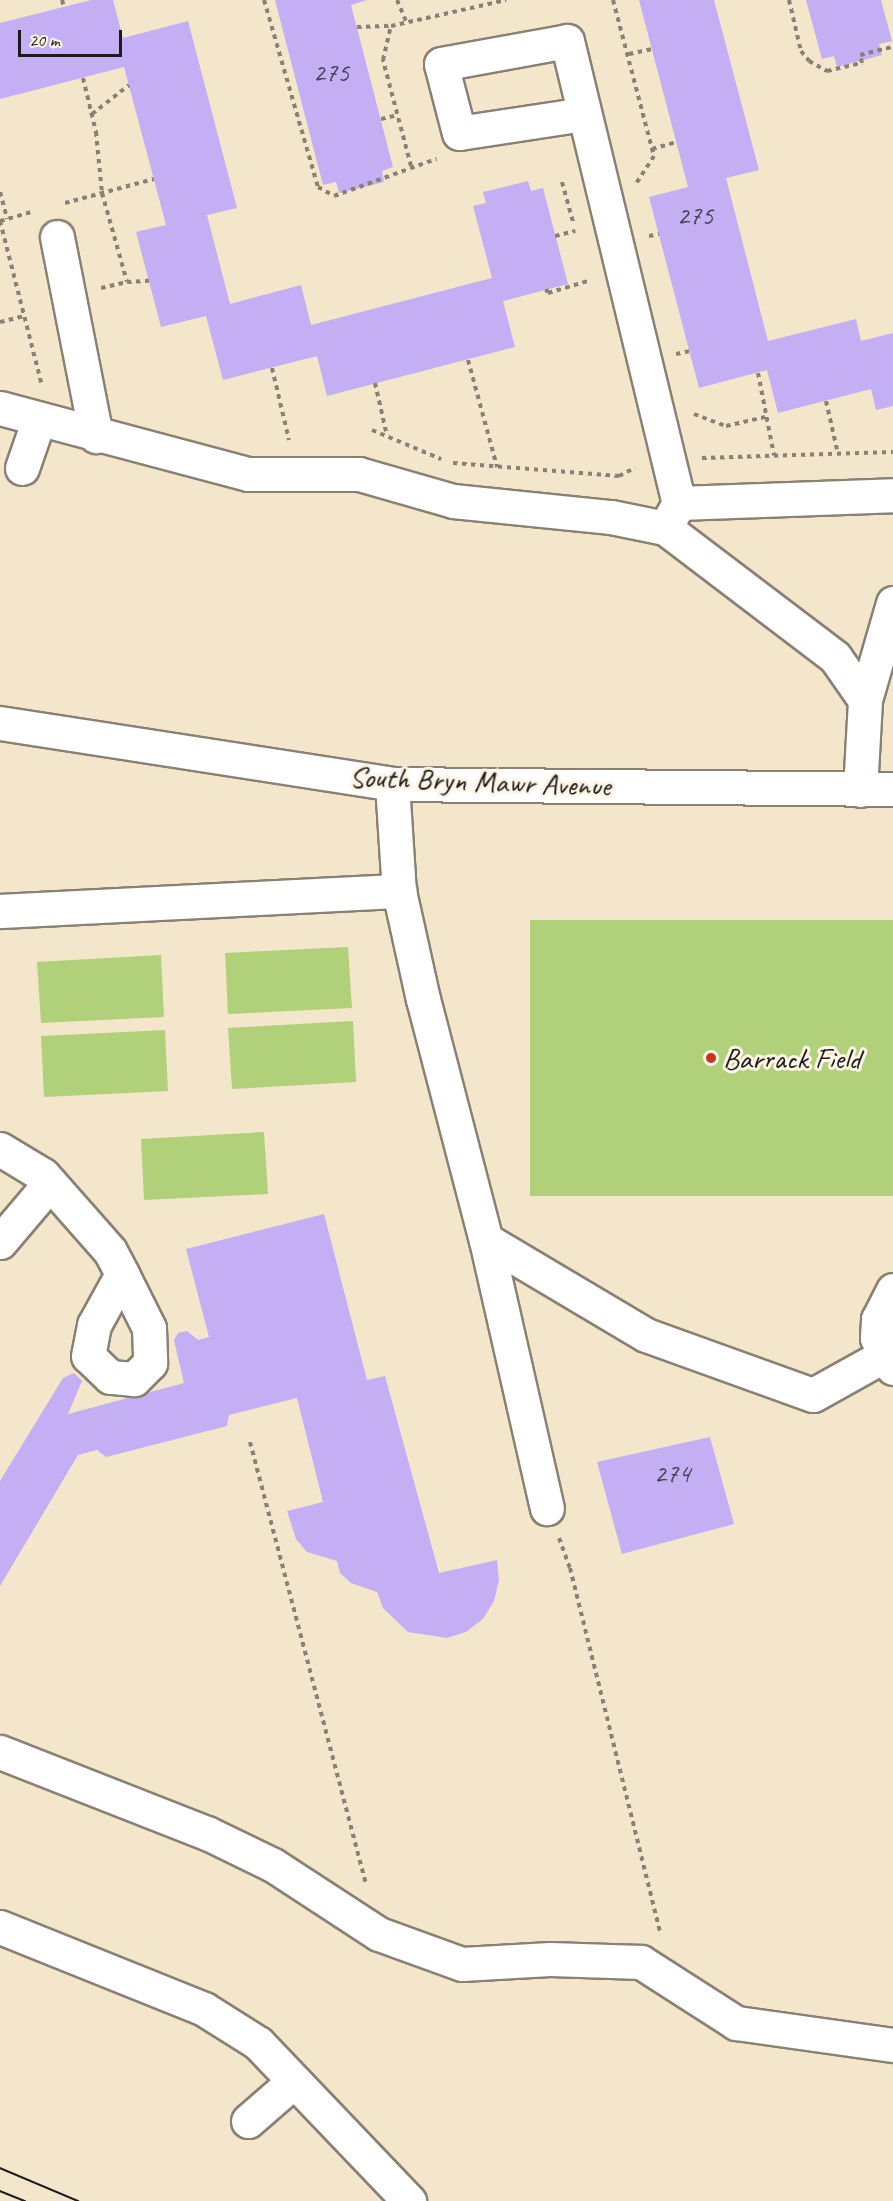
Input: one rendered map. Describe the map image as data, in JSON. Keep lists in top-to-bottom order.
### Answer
{
  "streets": {
    "main road": ["South Bryn Mawr Avenue"]
  },
  "places": ["Barrack Field"],
  "house_numbers": ["275", "275", "274"],
  "scale_bar": "20 m"
}
